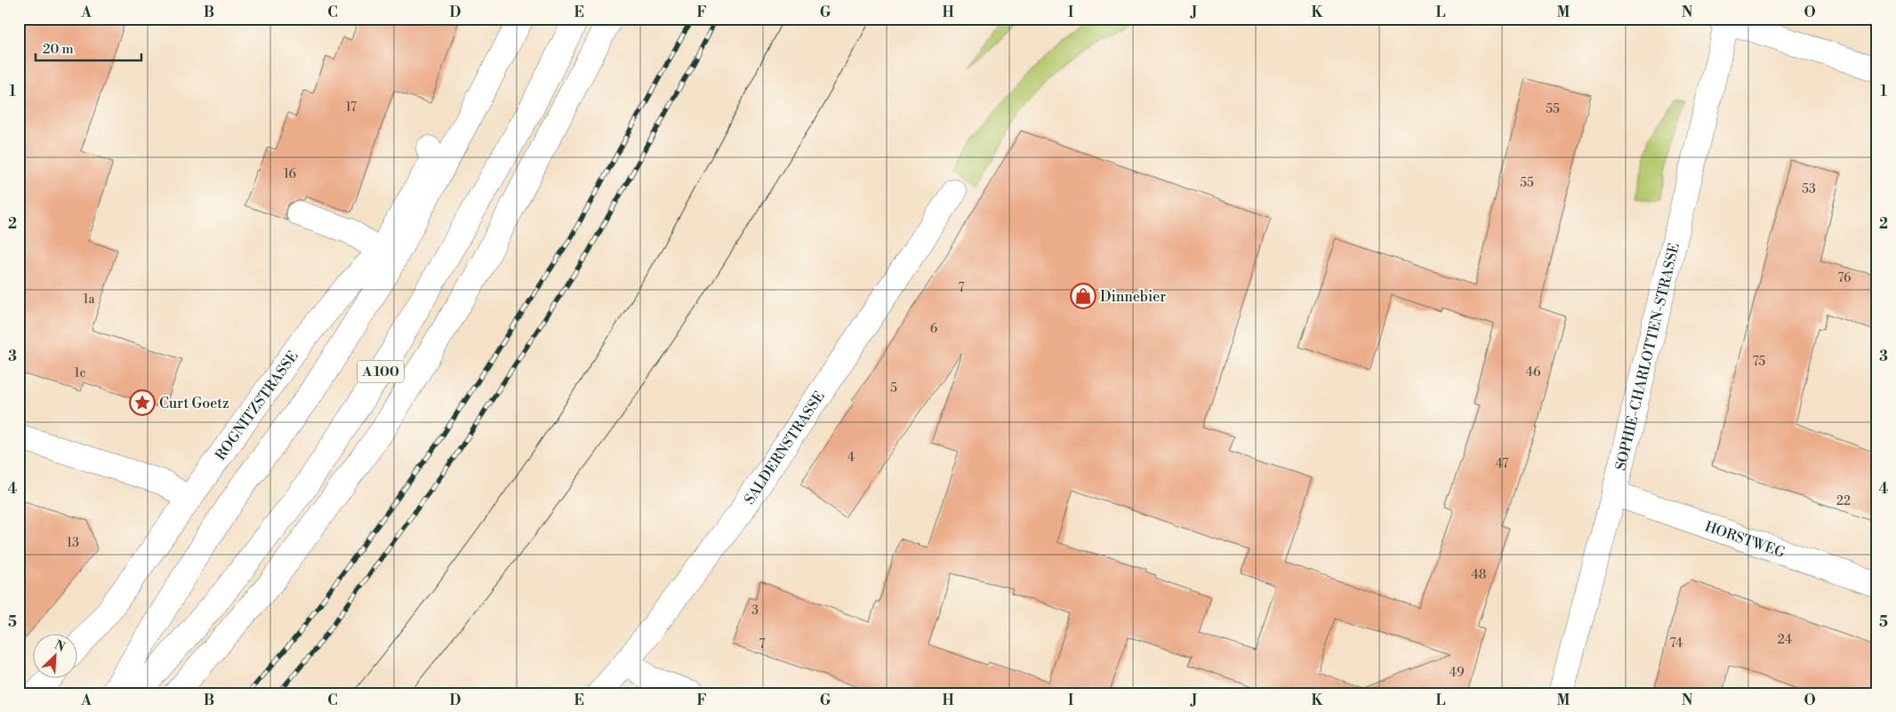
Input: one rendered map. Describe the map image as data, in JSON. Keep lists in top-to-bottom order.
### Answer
{
  "streets": {
    "main road": [
      "SOPHIE-CHARLOTTEN-STRASSE",
      "A 100",
      "ROGNITZSTRASSE",
      "SALDERNSTRASSE",
      "HORSTWEG"
    ]
  },
  "crossings": [
    ["SOPHIE-CHARLOTTEN-STRASSE", "HORSTWEG"]
  ],
  "places": {
    "shop": ["Dinnebier"],
    "place": ["Curt Goetz"]
  },
  "house_numbers": [
    "17",
    "55",
    "16",
    "55",
    "53",
    "76",
    "7",
    "1a",
    "6",
    "75",
    "46",
    "1c",
    "5",
    "4",
    "47",
    "22",
    "13",
    "48",
    "3",
    "24",
    "74",
    "7",
    "49"
  ],
  "scale_bar": "20 m",
  "north": "top right",
  "grid": {
    "columns": [
      "A",
      "B",
      "C",
      "D",
      "E",
      "F",
      "G",
      "H",
      "I",
      "J",
      "K",
      "L",
      "M",
      "N",
      "O"
    ],
    "rows": [
      "1",
      "2",
      "3",
      "4",
      "5"
    ]
  }
}
